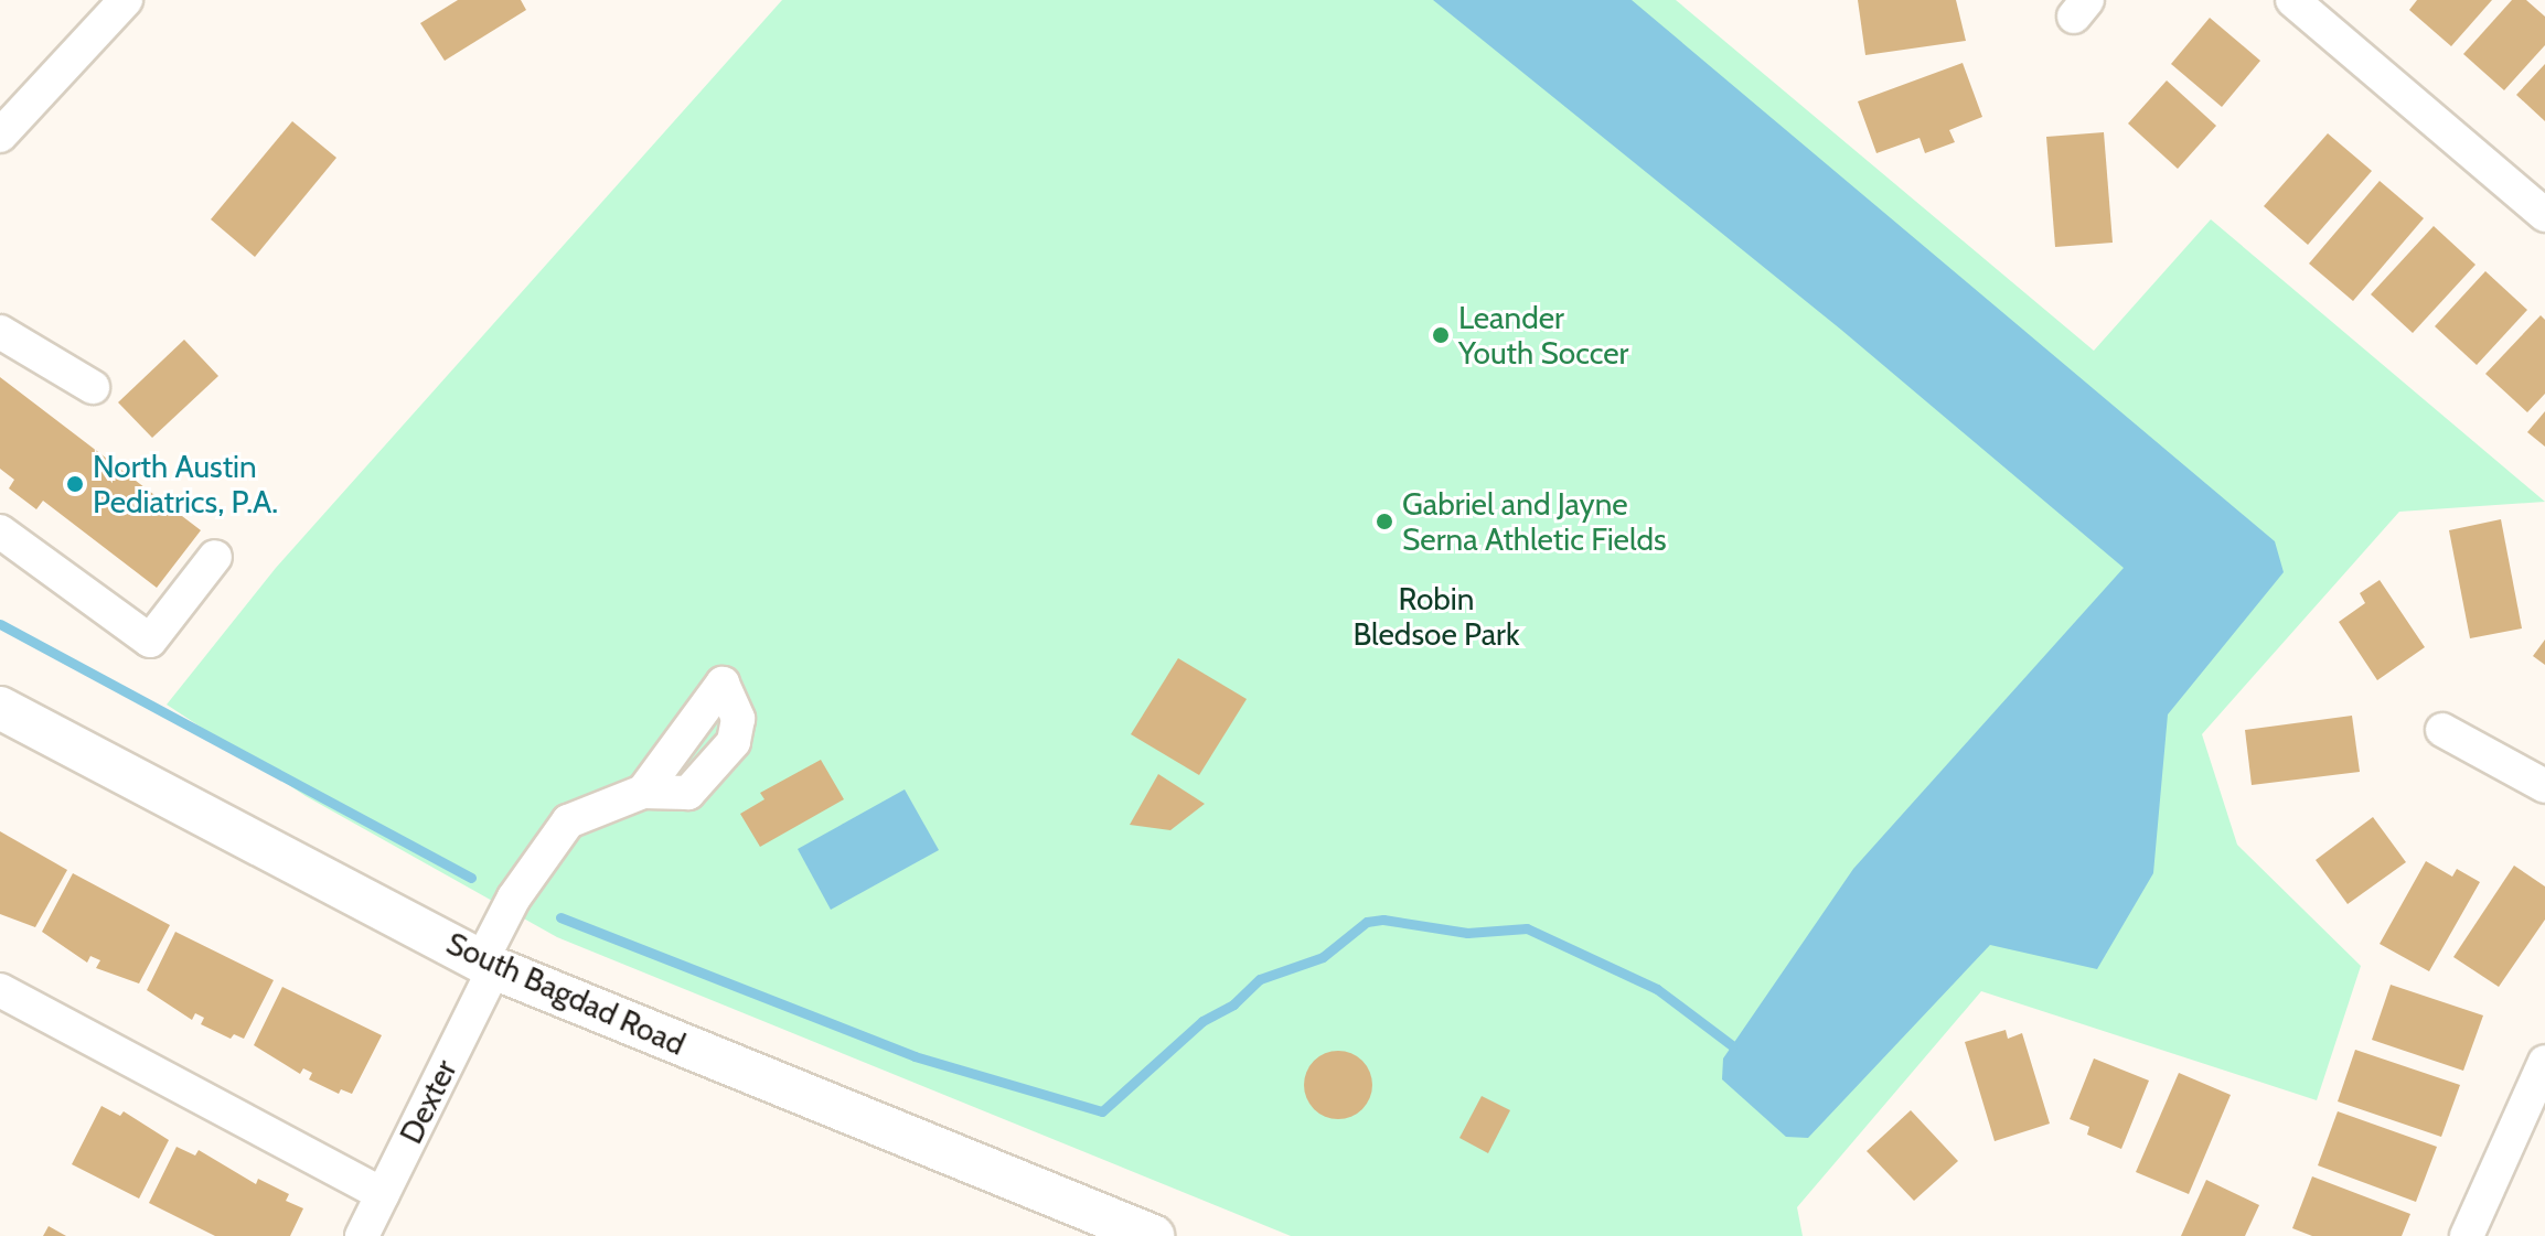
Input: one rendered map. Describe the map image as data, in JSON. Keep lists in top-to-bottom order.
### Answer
{
  "streets": {
    "main road": ["South Bagdad Road"],
    "street": ["Dexter"]
  },
  "crossings": [
    ["South Bagdad Road", "Dexter"]
  ],
  "parks": ["Robin Bledsoe Park"],
  "places": ["Leander Youth Soccer", "North Austin Pediatrics, P.A.", "Gabriel and Jayne Serna Athletic Fields"]
}
